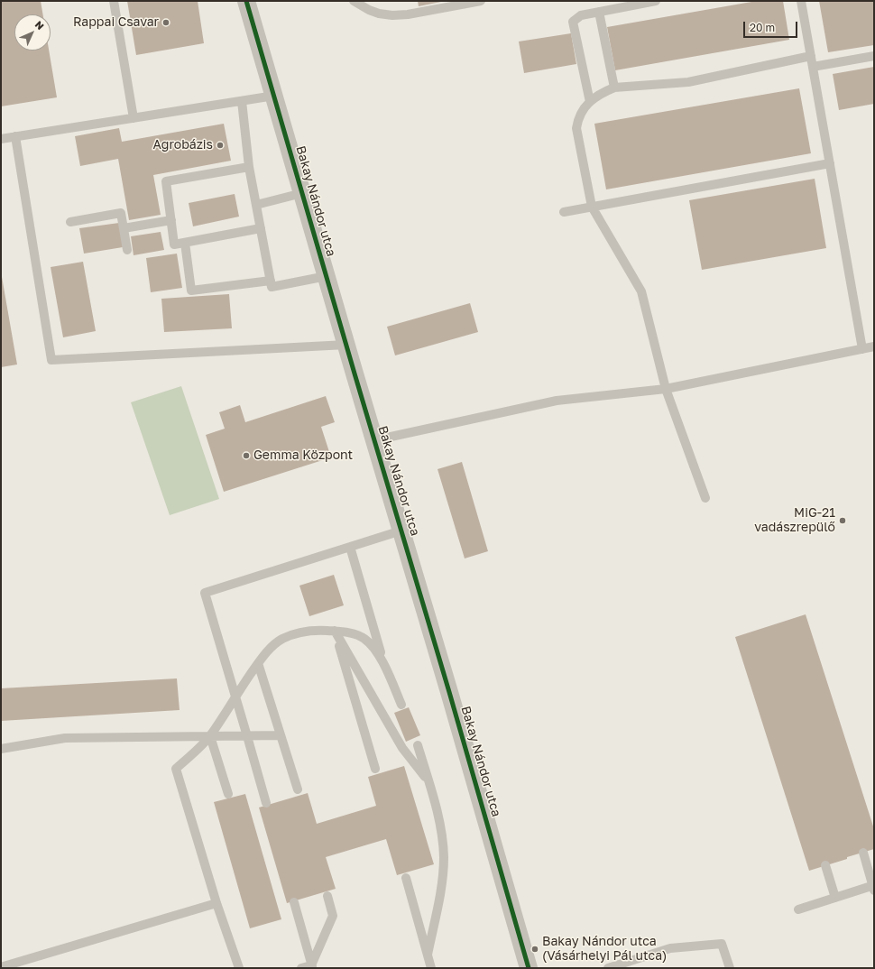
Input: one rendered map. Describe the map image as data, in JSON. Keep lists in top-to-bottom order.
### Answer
{
  "streets": {
    "street": ["Bakay Nándor utca"]
  },
  "places": [
    "Rappai Csavar",
    "Agrobázis",
    "Gemma Központ",
    "MiG-21 vadászrepülő",
    "Bakay Nándor utca (Vásárhelyi Pál utca)"
  ],
  "scale_bar": "20 m",
  "north": "top right"
}
